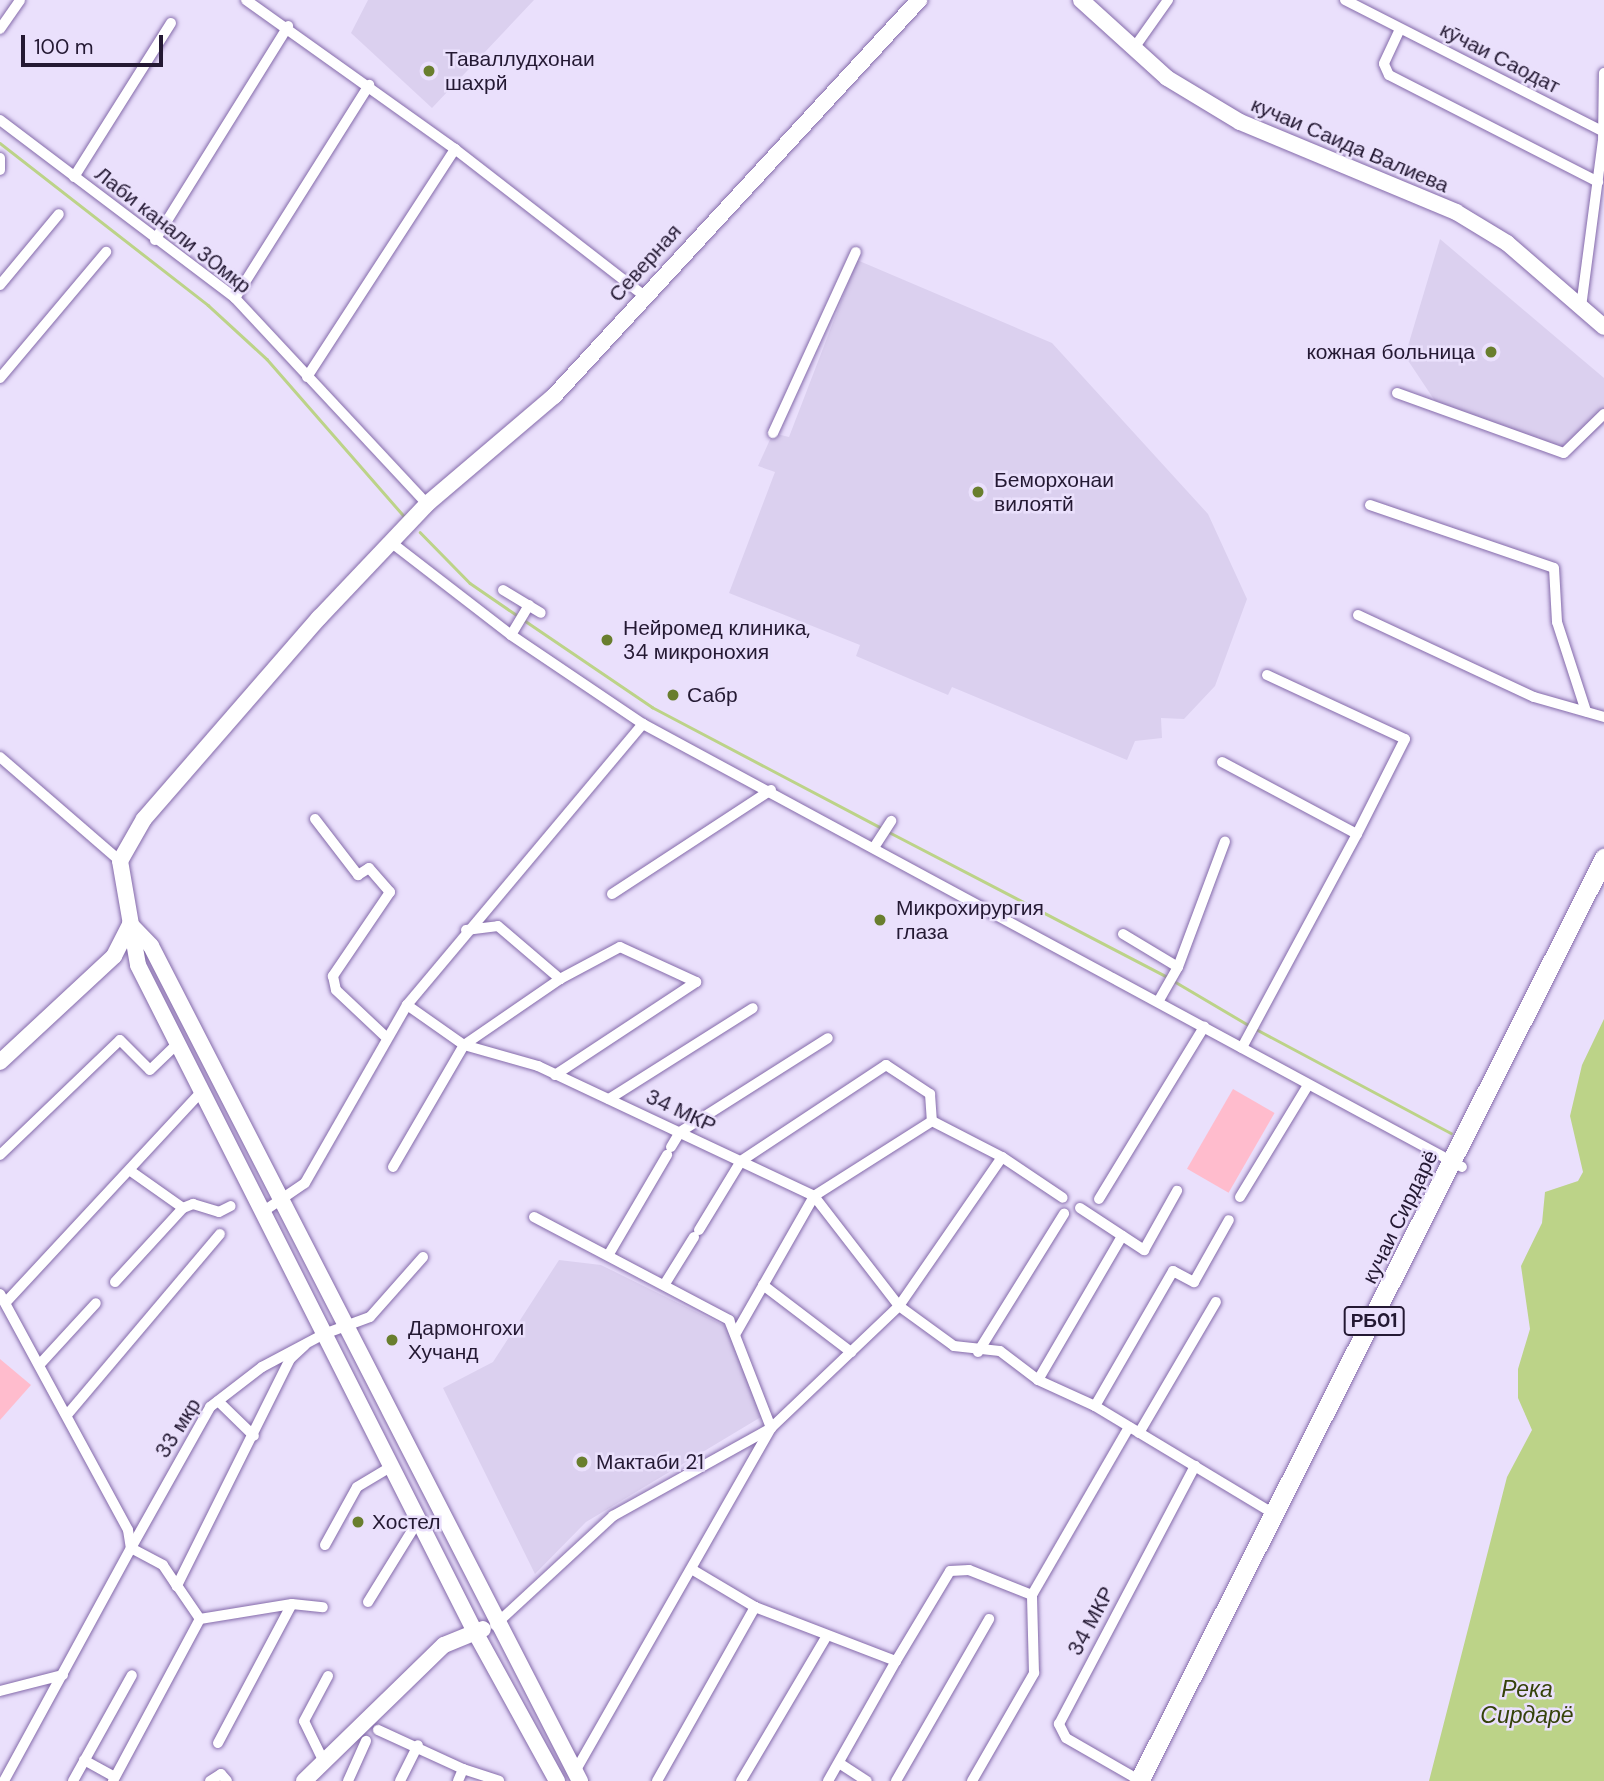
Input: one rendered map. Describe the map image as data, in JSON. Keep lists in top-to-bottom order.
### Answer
{
  "streets": {
    "highway": ["кучаи Сирдарё", "РБ01"],
    "main road": ["кучаи Саида Валиева", "Северная"],
    "street": [
      "кӯчаи Саодат",
      "Лаби канали 30мкр",
      "34 МКР",
      "33 мкр"
    ]
  },
  "crossings": [
    ["Лаби канали 30мкр", "Северная"],
    ["34 МКР", "кучаи Сирдарё"],
    ["34 МКР", "РБ01"],
    ["кучаи Сирдарё", "РБ01"]
  ],
  "water": ["Река Сирдарё"],
  "places": [
    "Таваллудхонаи шахрй",
    "кожная больница",
    "Беморхонаи вилоятй",
    "Нейромед клиника, 34 микронохия",
    "Сабр",
    "Микрохирургия глаза",
    "Дармонгохи Хучанд",
    "Мактаби 21",
    "Хостел"
  ],
  "scale_bar": "100 m"
}
